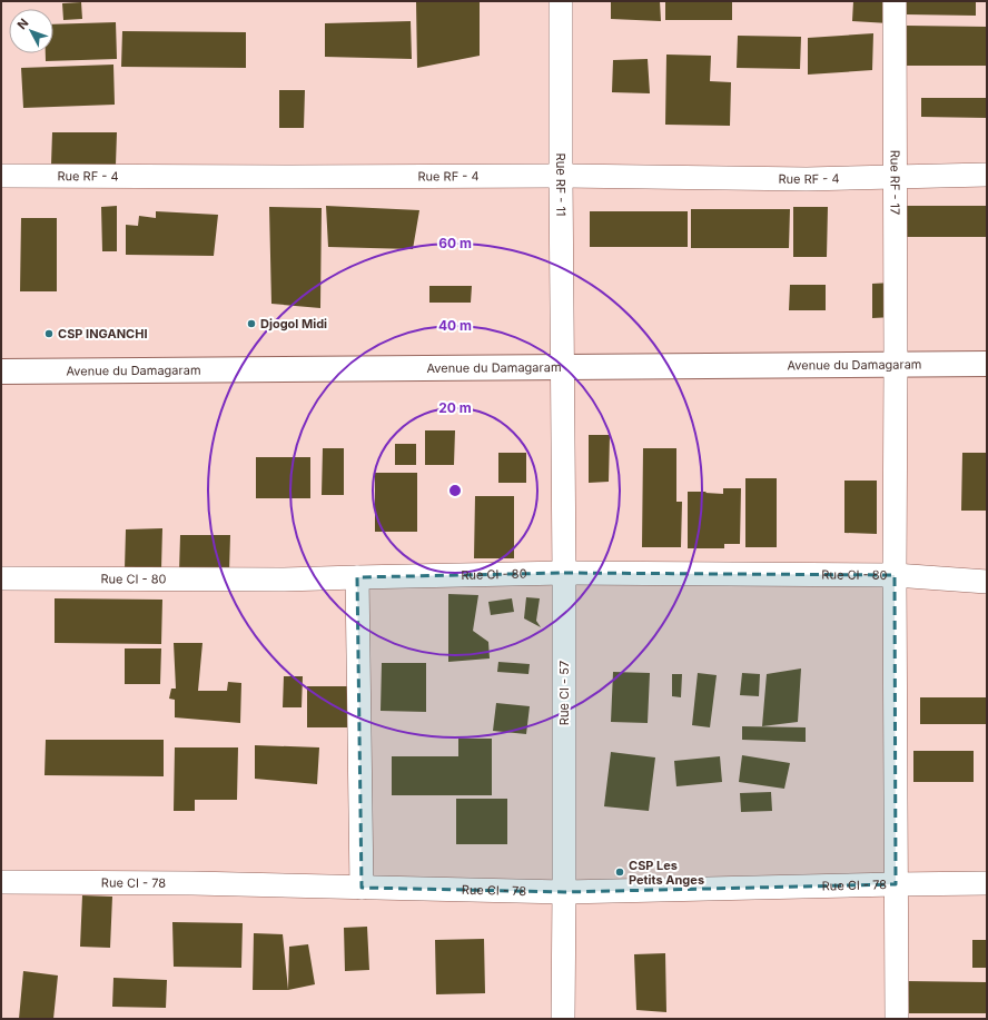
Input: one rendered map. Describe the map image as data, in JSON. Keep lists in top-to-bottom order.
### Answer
{
  "streets": {
    "street": [
      "Rue RF - 4",
      "Rue RF - 17",
      "Rue RF - 11",
      "Avenue du Damagaram",
      "Rue CI - 80",
      "Rue CI - 57",
      "Rue CI - 78"
    ]
  },
  "crossings": [
    ["Rue RF - 4", "Rue RF - 17"],
    ["Rue RF - 4", "Rue RF - 11"],
    ["Rue RF - 17", "Avenue du Damagaram"],
    ["Rue RF - 17", "Rue CI - 80"],
    ["Rue RF - 17", "Rue CI - 78"],
    ["Rue RF - 11", "Avenue du Damagaram"],
    ["Rue RF - 11", "Rue CI - 57"],
    ["Avenue du Damagaram", "Rue CI - 57"],
    ["Rue CI - 80", "Rue CI - 57"],
    ["Rue CI - 57", "Rue CI - 78"]
  ],
  "places": ["Djogol Midi", "CSP INGANCHI", "CSP Les Petits Anges"],
  "north": "top left",
  "rings": ["60 m", "40 m", "20 m"]
}
